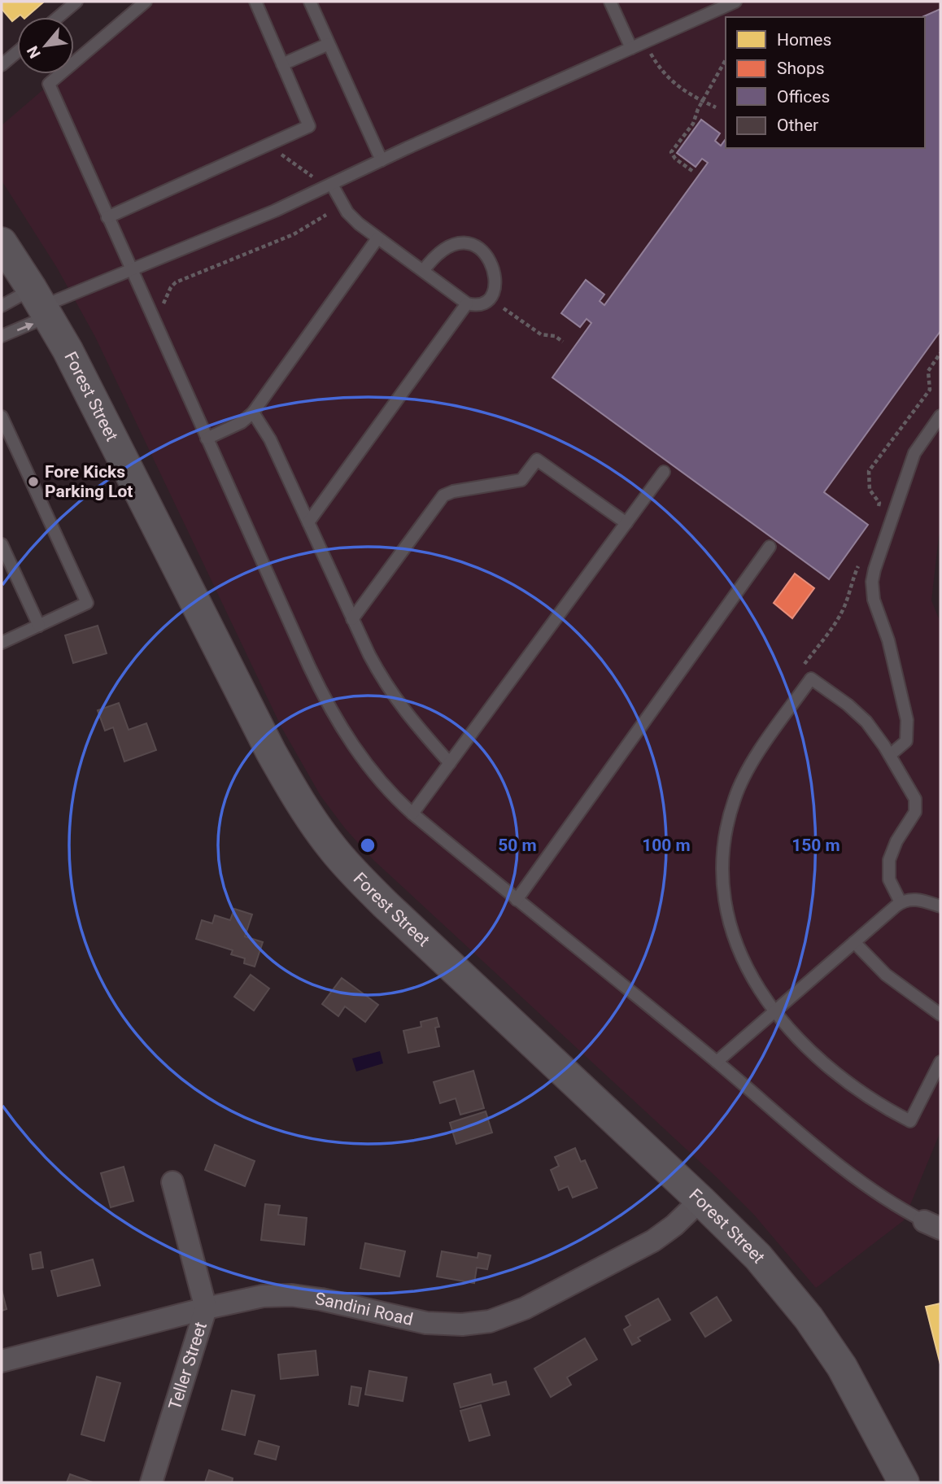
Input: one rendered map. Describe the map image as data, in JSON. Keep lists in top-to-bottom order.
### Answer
{
  "streets": {
    "main road": ["Forest Street"],
    "street": ["Sandini Road", "Teller Street"]
  },
  "crossings": [
    ["Forest Street", "Sandini Road"],
    ["Sandini Road", "Teller Street"]
  ],
  "places": ["Fore Kicks Parking Lot"],
  "legend": [
    "Homes",
    "Shops",
    "Offices",
    "Other"
  ],
  "north": "bottom left",
  "rings": ["50 m", "100 m", "150 m"]
}
